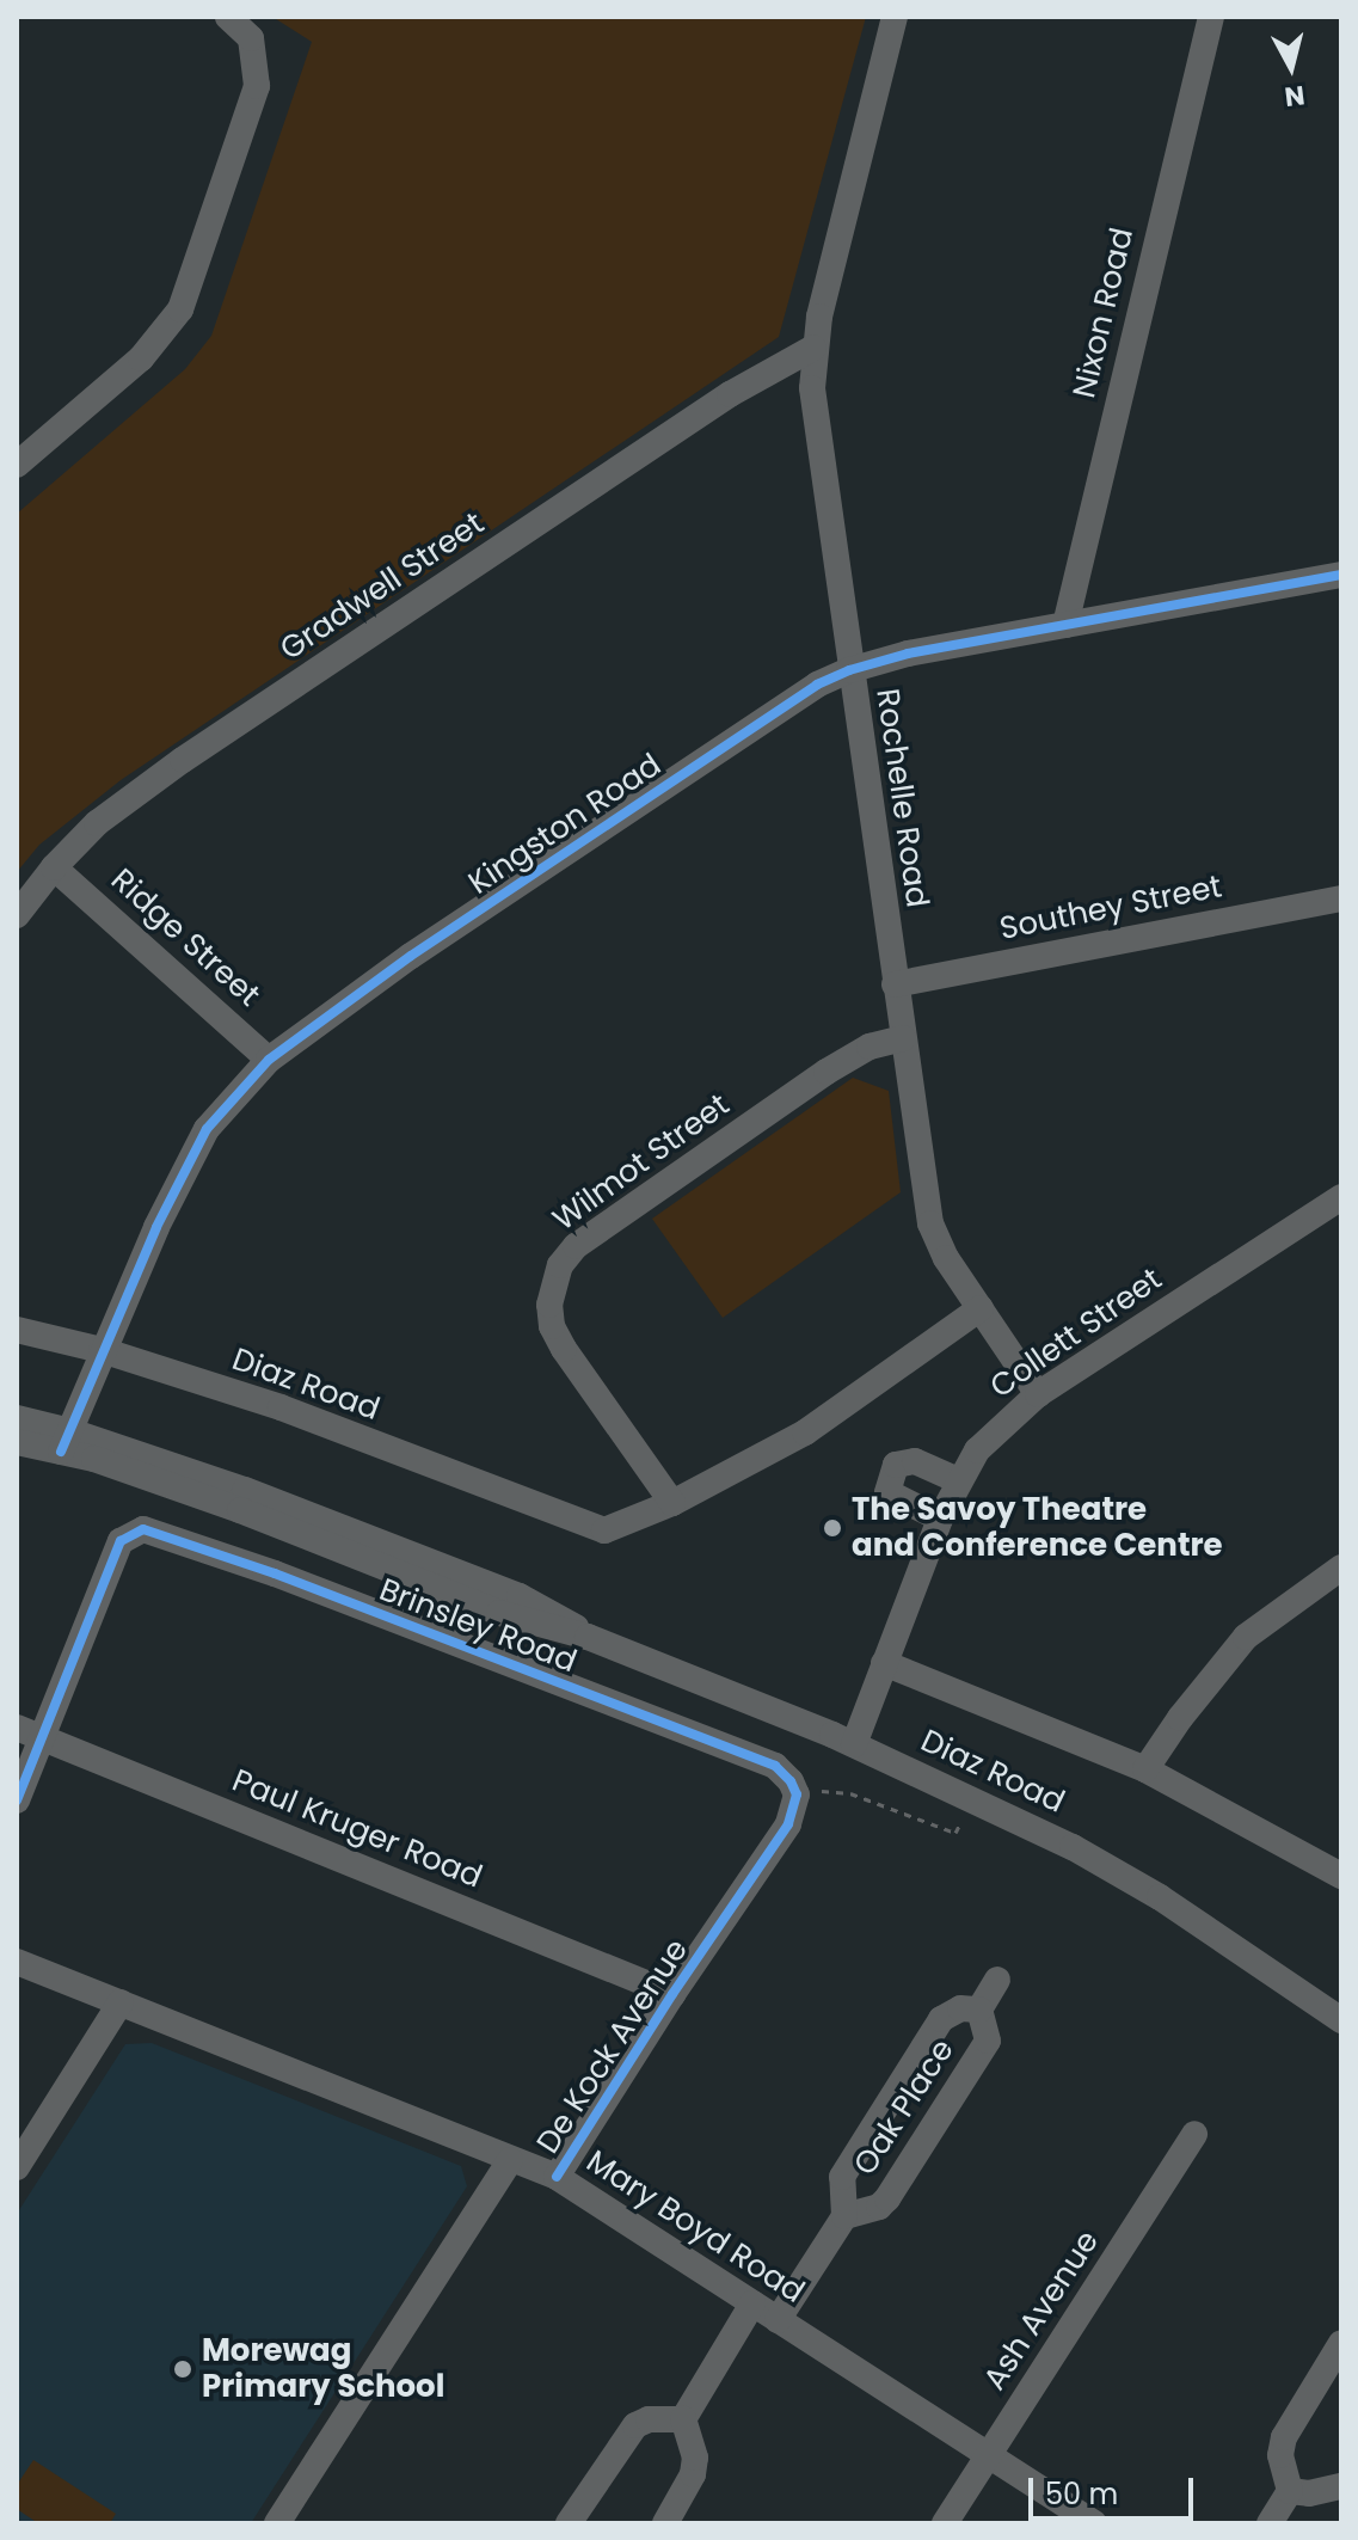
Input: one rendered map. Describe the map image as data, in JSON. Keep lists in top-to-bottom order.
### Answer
{
  "streets": {
    "street": [
      "Nixon Road",
      "Gradwell Street",
      "Rochelle Road",
      "Kingston Road",
      "Southey Street",
      "Ridge Street",
      "Wilmot Street",
      "Collett Street",
      "Diaz Road",
      "Brinsley Road",
      "Paul Kruger Road",
      "De Kock Avenue",
      "Oak Place",
      "Mary Boyd Road",
      "Ash Avenue"
    ]
  },
  "crossings": [
    ["Nixon Road", "Kingston Road"],
    ["Gradwell Street", "Rochelle Road"],
    ["Gradwell Street", "Ridge Street"],
    ["Rochelle Road", "Kingston Road"],
    ["Rochelle Road", "Southey Street"],
    ["Rochelle Road", "Wilmot Street"],
    ["Rochelle Road", "Collett Street"],
    ["Kingston Road", "Ridge Street"],
    ["Kingston Road", "Diaz Road"],
    ["Wilmot Street", "Diaz Road"],
    ["Collett Street", "Diaz Road"],
    ["Brinsley Road", "Paul Kruger Road"],
    ["Brinsley Road", "De Kock Avenue"],
    ["Paul Kruger Road", "De Kock Avenue"],
    ["De Kock Avenue", "Mary Boyd Road"],
    ["Oak Place", "Mary Boyd Road"],
    ["Mary Boyd Road", "Ash Avenue"]
  ],
  "places": ["The Savoy Theatre and Conference Centre", "Morewag Primary School"],
  "scale_bar": "50 m",
  "north": "bottom"
}
